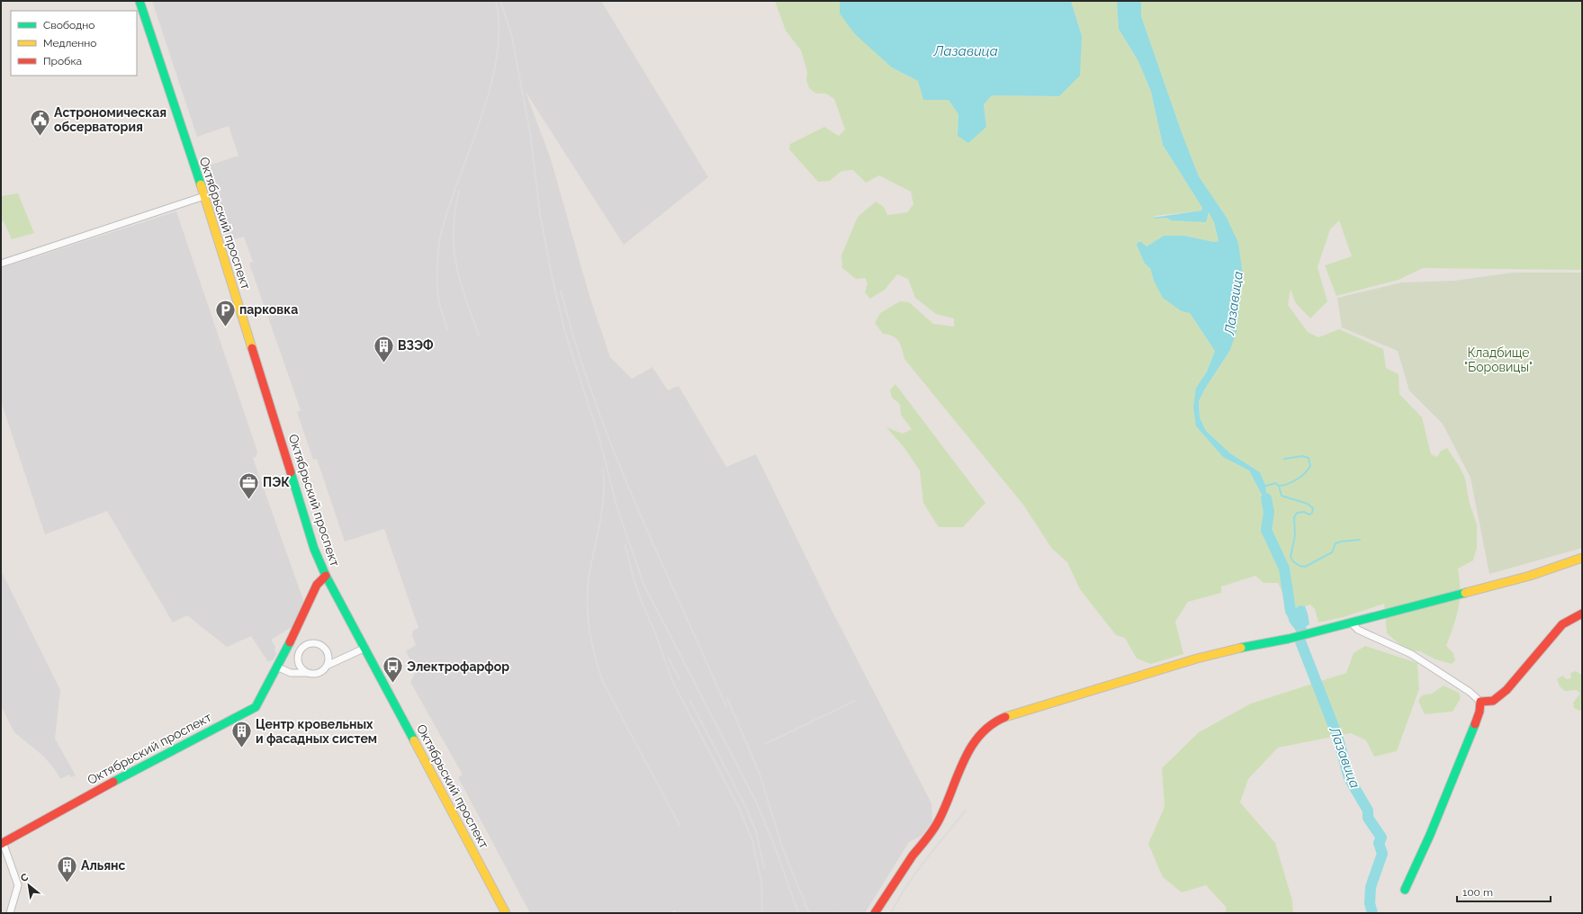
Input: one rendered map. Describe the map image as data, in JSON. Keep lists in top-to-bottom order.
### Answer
{
  "streets": {
    "street": ["Октябрьский проспект"]
  },
  "water": ["Лазавица"],
  "parks": ["Кладбище \"Боровицы\""],
  "places": {
    "public building": ["Aстрономическая обсерватория"],
    "parking": ["парковка"],
    "building": ["ВЗЭФ", "Центр кровельных и фасадных систем", "Альянс"],
    "office": ["ПЭК"],
    "bus stop": ["Электрофарфор"]
  },
  "legend": ["Свободно", "Медленно", "Пробка"],
  "scale_bar": "100 m",
  "north": "top left"
}
